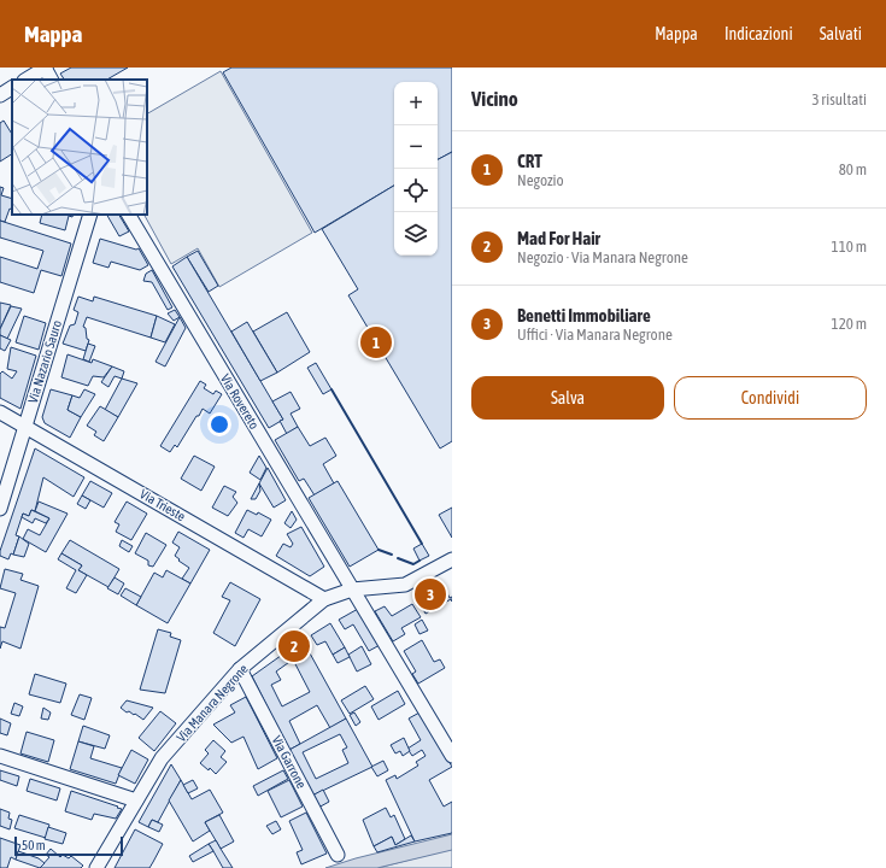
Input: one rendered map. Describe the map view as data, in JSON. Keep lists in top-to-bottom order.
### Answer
{
  "streets": {
    "street": [
      "Via Nazario Sauro",
      "Via Rovereto",
      "Via Trieste",
      "Via Manara Negrone",
      "Via Garrone"
    ]
  },
  "crossings": [
    ["Via Nazario Sauro", "Via Trieste"],
    ["Via Rovereto", "Via Manara Negrone"],
    ["Via Trieste", "Via Manara Negrone"],
    ["Via Manara Negrone", "Via Garrone"]
  ],
  "scale_bar": "50 m",
  "page": {
    "header": "Mappa",
    "nav": ["Mappa", "Indicazioni", "Salvati"],
    "heading": ["Vicino", "3 risultati"],
    "map_buttons": ["+", "−"],
    "list": [
      {
        "mark": "1",
        "name": "CRT",
        "note": "Negozio",
        "value": "80 m"
      },
      {
        "mark": "2",
        "name": "Mad For Hair",
        "note": "Negozio · Via Manara Negrone",
        "value": "110 m"
      },
      {
        "mark": "3",
        "name": "Benetti Immobiliare",
        "note": "Uffici · Via Manara Negrone",
        "value": "120 m"
      }
    ],
    "pins": ["1", "3", "2"],
    "buttons": ["Salva", "Condividi"],
    "scale": "50 m"
  }
}
